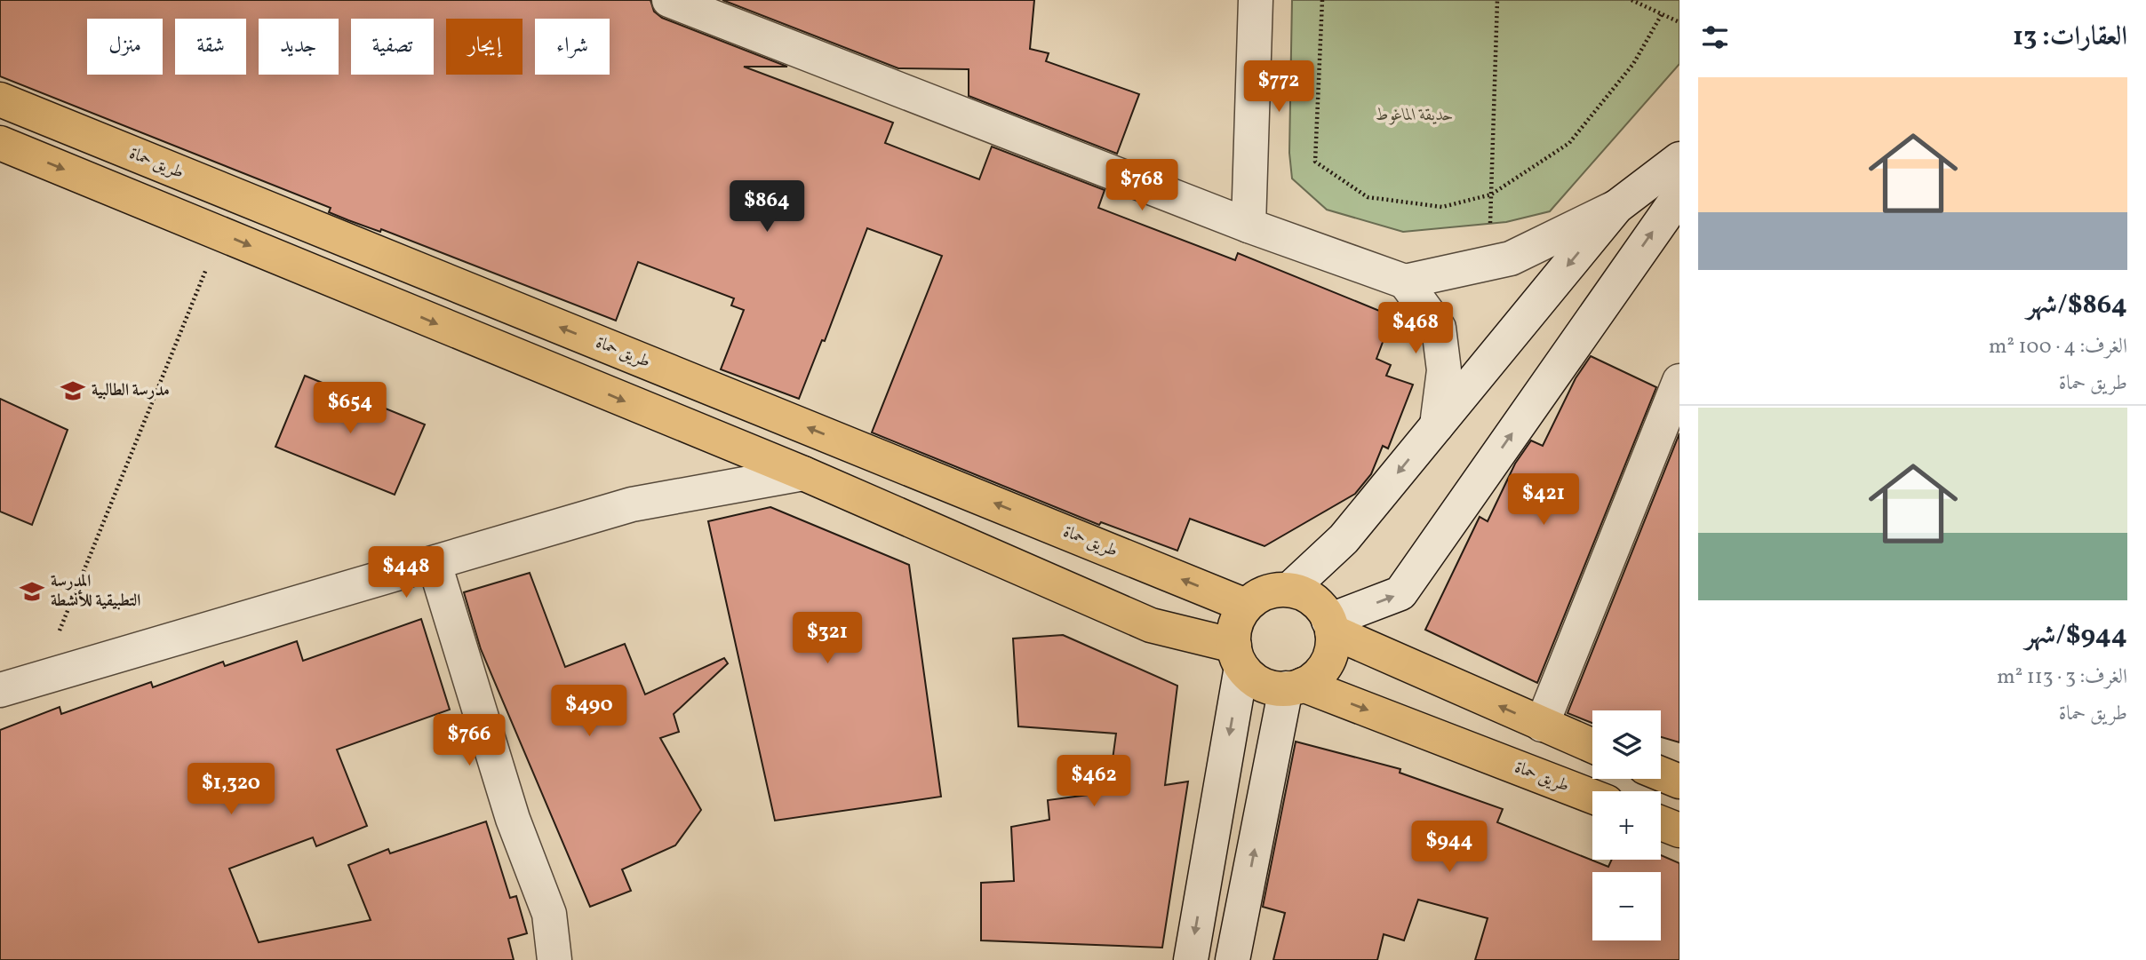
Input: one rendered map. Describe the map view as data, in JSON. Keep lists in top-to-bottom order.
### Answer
{
  "streets": {
    "main road": ["طريق حماة"]
  },
  "parks": ["حديقة الماغوط"],
  "places": {
    "school or university": ["مدرسة الطالبية", "المدرسة التطبيقية للأنشطة"]
  },
  "page": {
    "heading": "العقارات: 13",
    "chip": [
      "شراء",
      "إيجار",
      "تصفية",
      "جديد",
      "شقة",
      "منزل"
    ],
    "price": [
      "$772",
      "$768",
      "$864",
      "$468",
      "$654",
      "$421",
      "$448",
      "$321",
      "$490",
      "$766",
      "$462",
      "$1,320",
      "$944"
    ],
    "list": [
      {
        "name": "$864/شهر",
        "note": "الغرف: 4 · 100 m² · طريق حماة"
      },
      {
        "name": "$944/شهر",
        "note": "الغرف: 3 · 113 m² · طريق حماة"
      }
    ],
    "map_buttons": ["+", "−"]
  }
}
